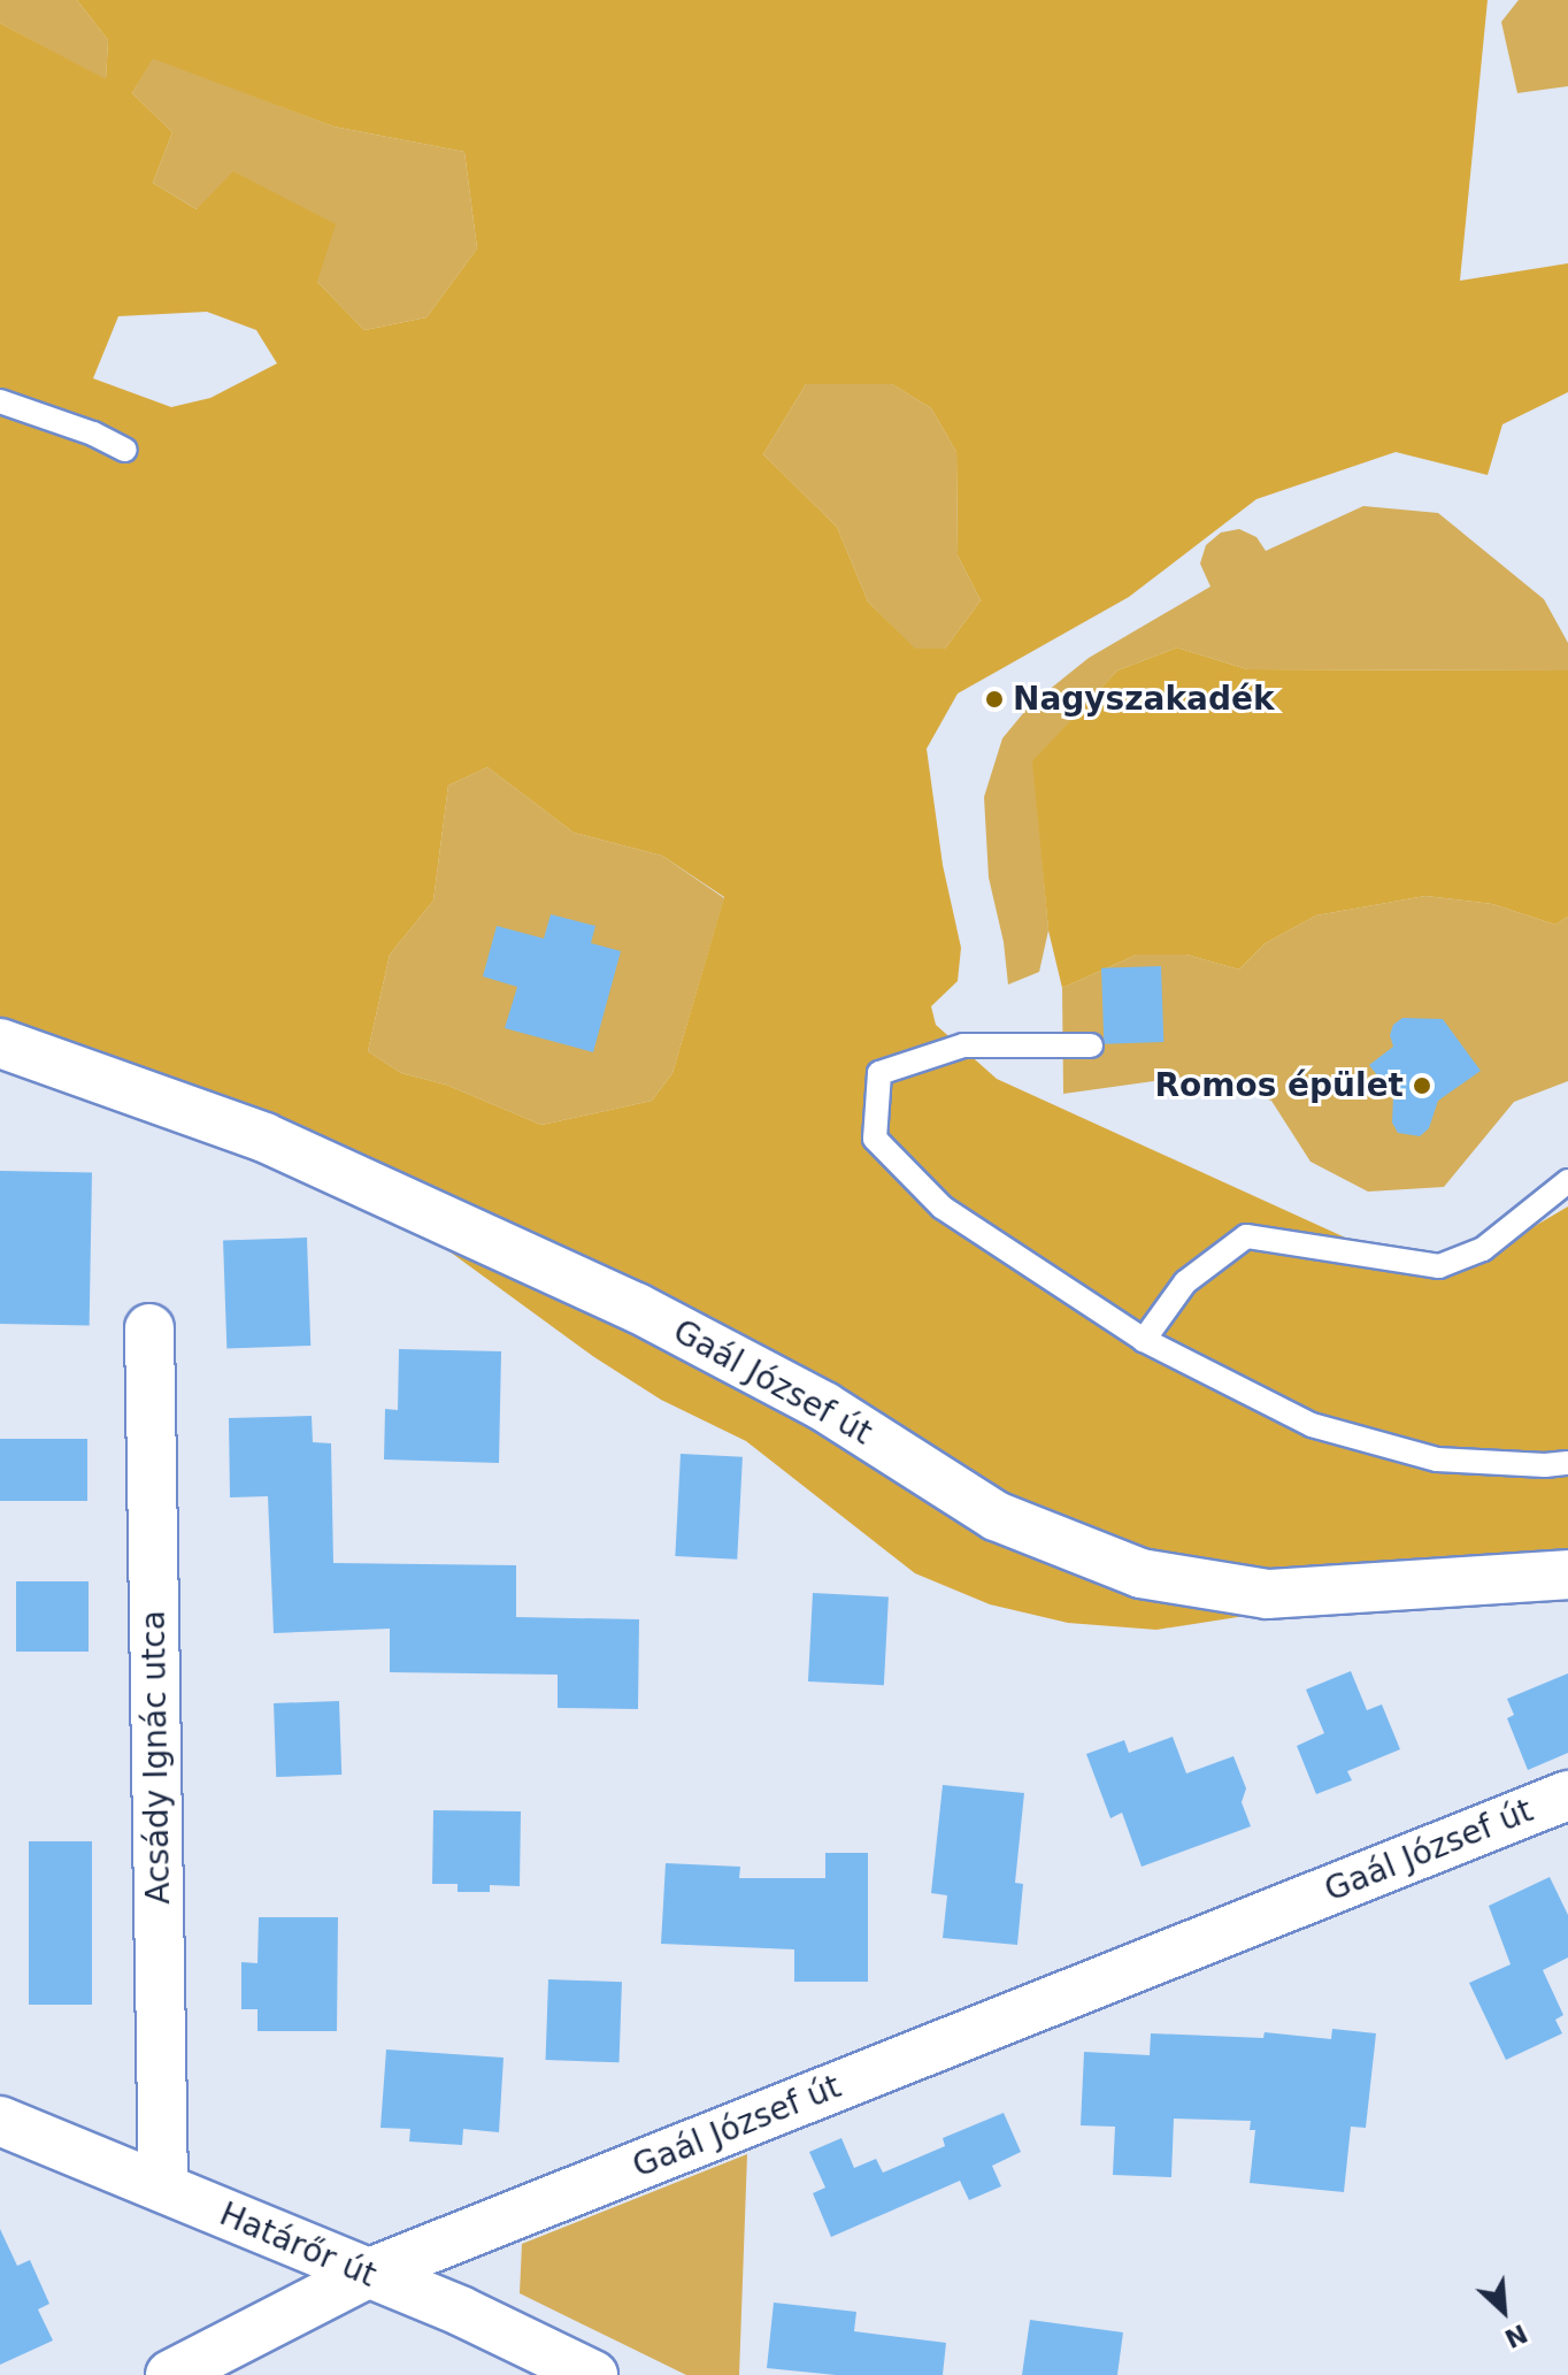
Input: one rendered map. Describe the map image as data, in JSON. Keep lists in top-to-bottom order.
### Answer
{
  "streets": {
    "street": ["Gaál József út", "Acsády Ignác utca", "Határőr út"]
  },
  "crossings": [
    ["Gaál József út", "Határőr út"],
    ["Acsády Ignác utca", "Határőr út"]
  ],
  "places": ["Nagyszakadék", "Romos épület"],
  "north": "bottom right"
}
